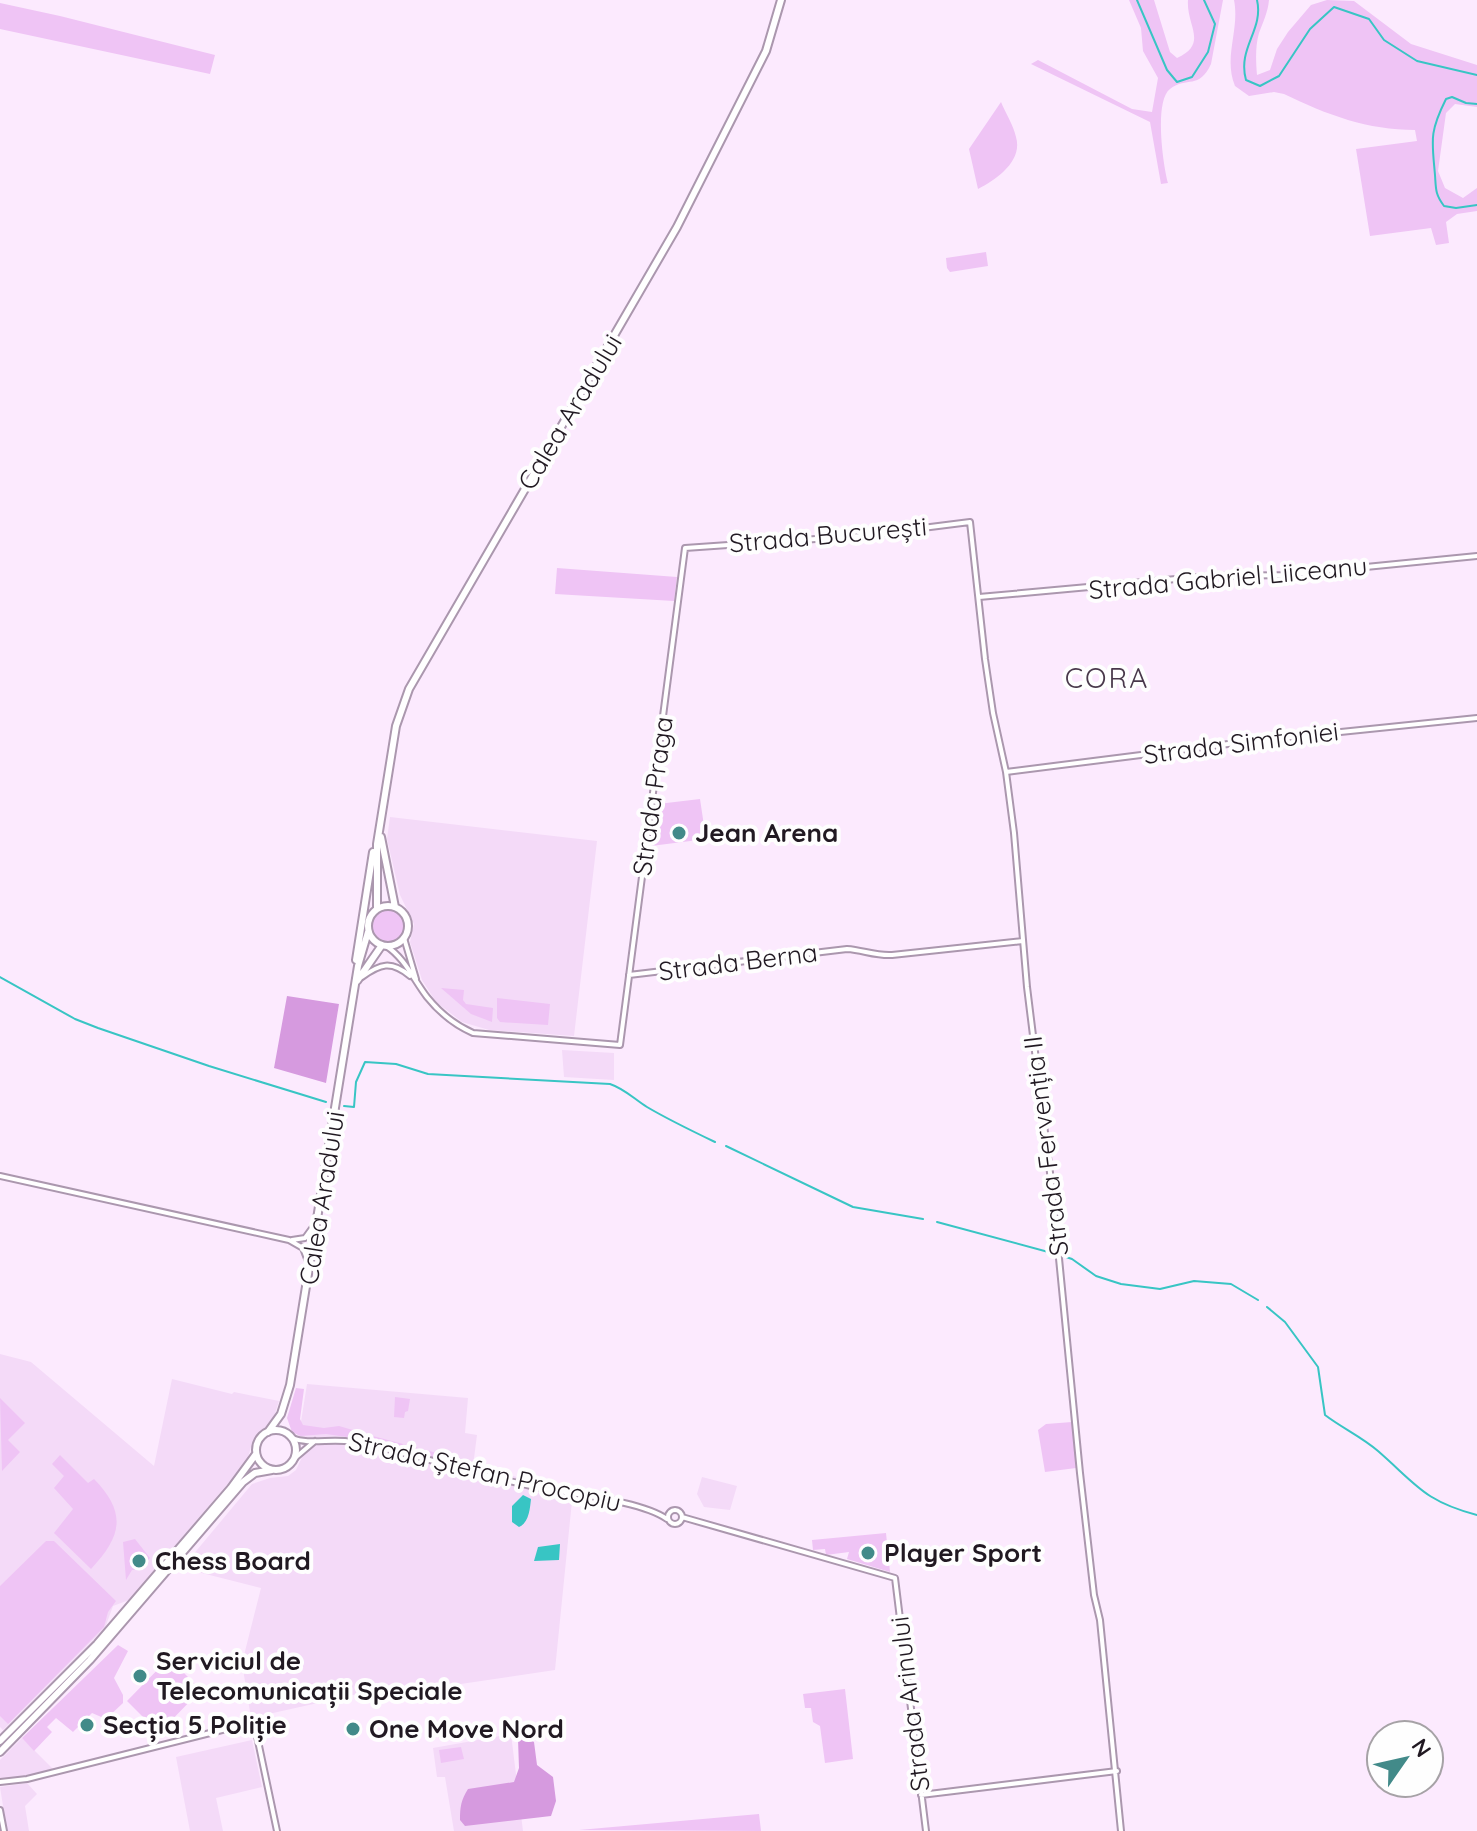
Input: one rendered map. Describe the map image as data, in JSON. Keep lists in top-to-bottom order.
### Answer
{
  "streets": {
    "main road": ["Calea Aradului"],
    "street": [
      "Strada București",
      "Strada Gabriel Liiceanu",
      "Strada Simfoniei",
      "Strada Praga",
      "Strada Berna",
      "Strada Fervenția II",
      "Strada Ștefan Procopiu",
      "Strada Arinului"
    ]
  },
  "crossings": [
    ["Calea Aradului", "Strada Ștefan Procopiu"],
    ["Strada București", "Strada Praga"],
    ["Strada București", "Strada Fervenția II"],
    ["Strada Gabriel Liiceanu", "Strada Fervenția II"],
    ["Strada Simfoniei", "Strada Fervenția II"],
    ["Strada Praga", "Strada Berna"],
    ["Strada Berna", "Strada Fervenția II"],
    ["Strada Ștefan Procopiu", "Strada Arinului"]
  ],
  "districts": ["CORA"],
  "places": [
    "Jean Arena",
    "Player Sport",
    "Chess Board",
    "Serviciul de Telecomunicații Speciale",
    "Secția 5 Poliție",
    "One Move Nord"
  ],
  "north": "top right"
}
